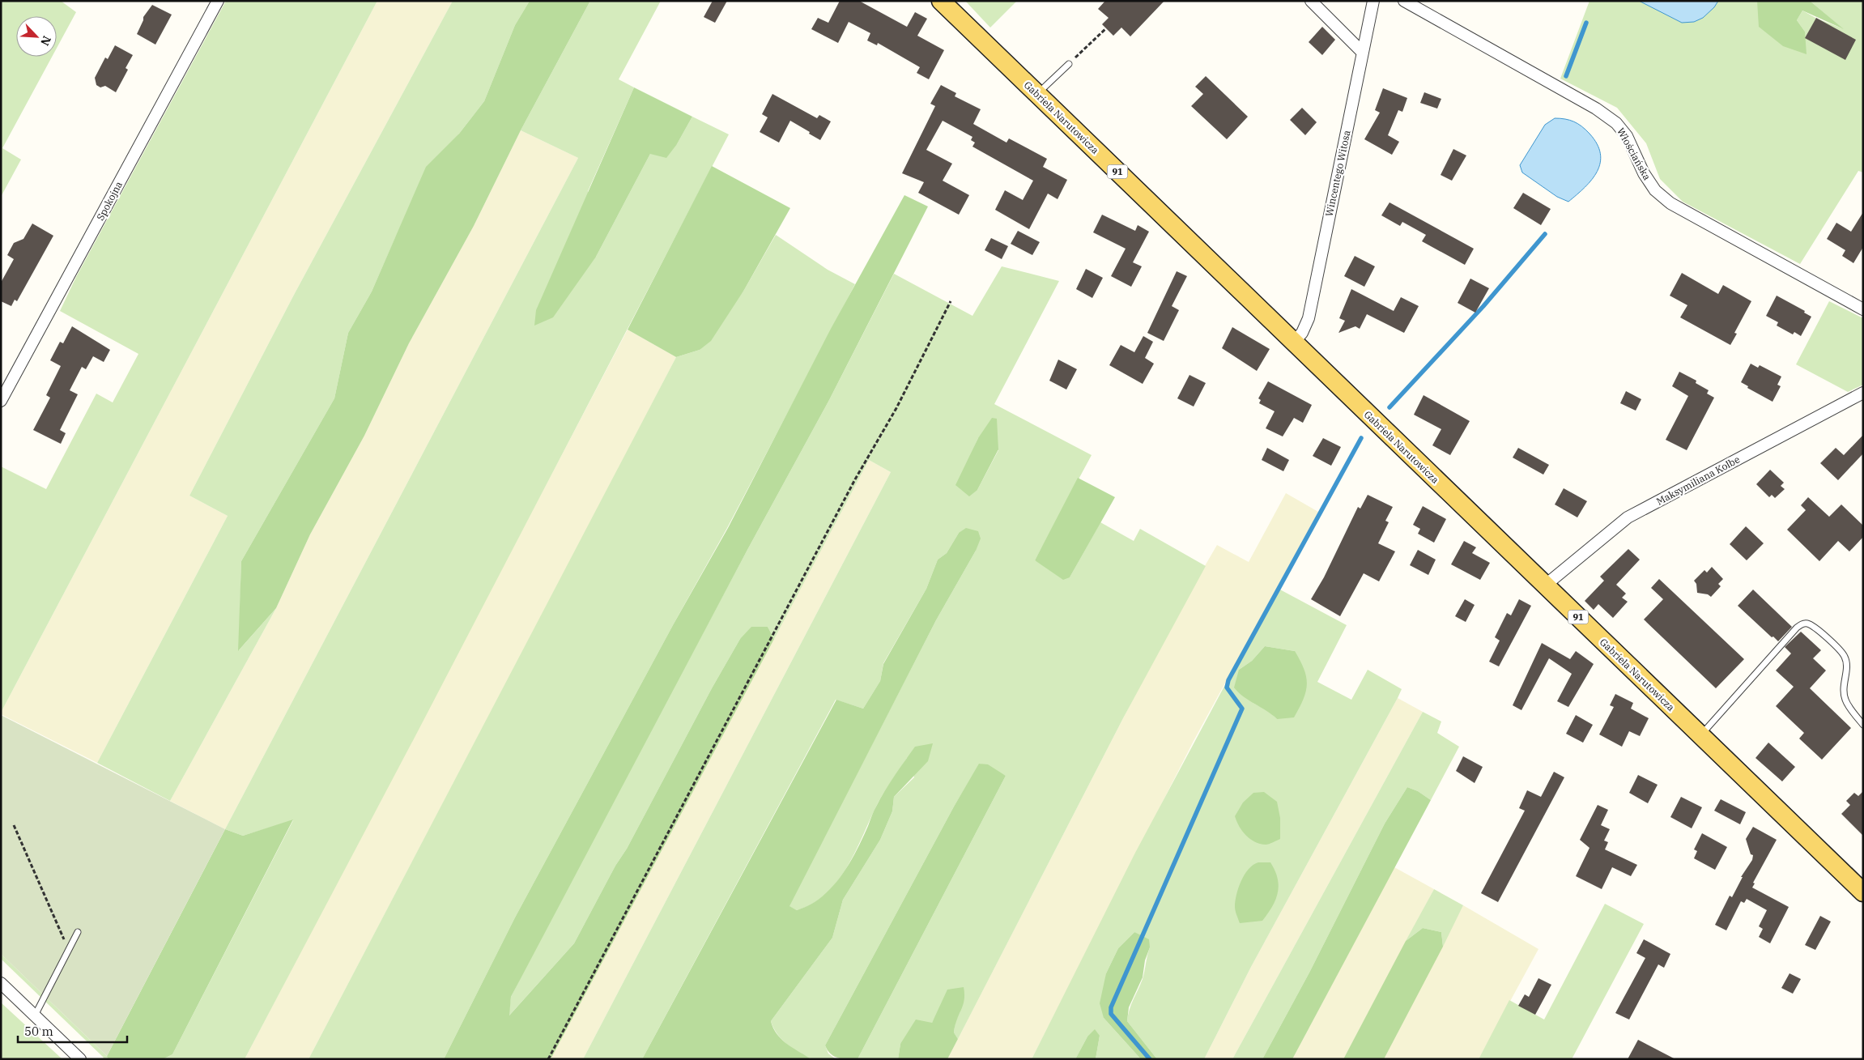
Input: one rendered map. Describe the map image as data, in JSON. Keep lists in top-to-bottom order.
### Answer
{
  "streets": {
    "main road": ["Gabriela Narutowicza", "91"],
    "street": [
      "Włościańska",
      "Wincentego Witosa",
      "Spokojna",
      "Maksymiliana Kolbe"
    ]
  },
  "crossings": [
    ["Gabriela Narutowicza", "Wincentego Witosa"],
    ["Gabriela Narutowicza", "Maksymiliana Kolbe"]
  ],
  "scale_bar": "50 m",
  "north": "bottom right"
}
